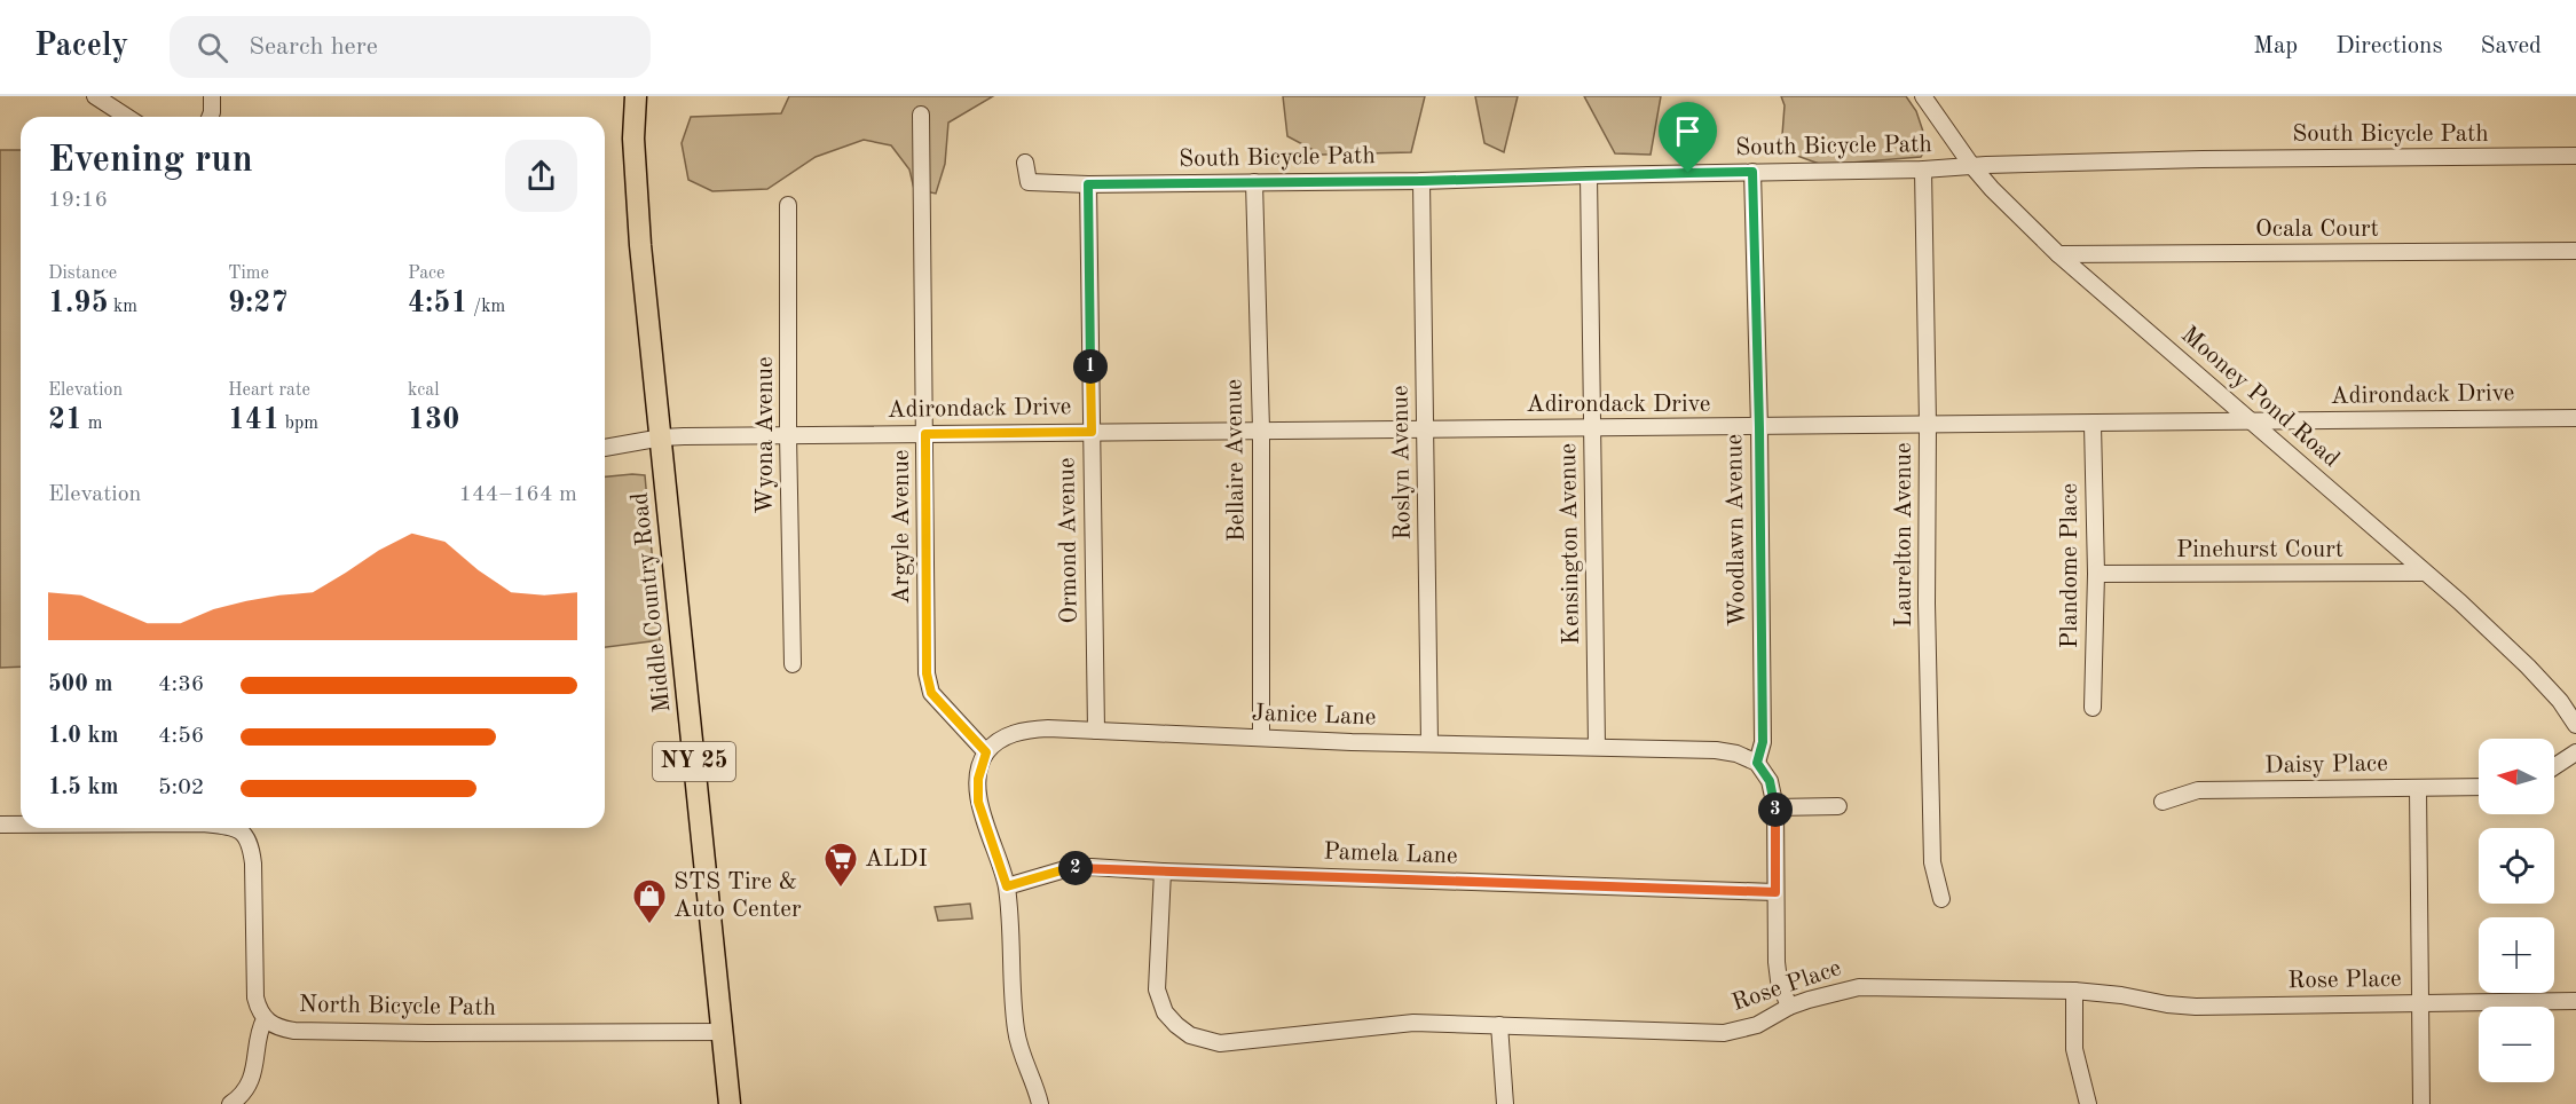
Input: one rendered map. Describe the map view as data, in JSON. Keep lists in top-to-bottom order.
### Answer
{
  "streets": {
    "main road": ["Middle Country Road", "NY 25"],
    "street": [
      "South Bicycle Path",
      "Ocala Court",
      "Adirondack Drive",
      "Mooney Pond Road",
      "Wyona Avenue",
      "Bellaire Avenue",
      "Roslyn Avenue",
      "Argyle Avenue",
      "Woodlawn Avenue",
      "Laurelton Avenue",
      "Ormond Avenue",
      "Kensington Avenue",
      "Pinehurst Court",
      "Plandome Place",
      "Janice Lane",
      "Daisy Place",
      "Pamela Lane",
      "Rose Place",
      "North Bicycle Path"
    ]
  },
  "crossings": [
    ["South Bicycle Path", "Mooney Pond Road"],
    ["South Bicycle Path", "Bellaire Avenue"],
    ["South Bicycle Path", "Roslyn Avenue"],
    ["South Bicycle Path", "Woodlawn Avenue"],
    ["South Bicycle Path", "Laurelton Avenue"],
    ["South Bicycle Path", "Ormond Avenue"],
    ["South Bicycle Path", "Kensington Avenue"],
    ["Ocala Court", "Mooney Pond Road"],
    ["Adirondack Drive", "Mooney Pond Road"],
    ["Adirondack Drive", "Wyona Avenue"],
    ["Adirondack Drive", "Bellaire Avenue"],
    ["Adirondack Drive", "Roslyn Avenue"],
    ["Adirondack Drive", "Argyle Avenue"],
    ["Adirondack Drive", "Woodlawn Avenue"],
    ["Adirondack Drive", "Laurelton Avenue"],
    ["Adirondack Drive", "Ormond Avenue"],
    ["Adirondack Drive", "Kensington Avenue"],
    ["Adirondack Drive", "Plandome Place"],
    ["Adirondack Drive", "Middle Country Road"],
    ["Mooney Pond Road", "Pinehurst Court"],
    ["Bellaire Avenue", "Janice Lane"],
    ["Roslyn Avenue", "Janice Lane"],
    ["Argyle Avenue", "Janice Lane"],
    ["Woodlawn Avenue", "Janice Lane"],
    ["Ormond Avenue", "Janice Lane"],
    ["Kensington Avenue", "Janice Lane"],
    ["Pinehurst Court", "Plandome Place"],
    ["Middle Country Road", "North Bicycle Path"],
    ["Pamela Lane", "Rose Place"]
  ],
  "places": {
    "supermarket": ["ALDI"],
    "shop": ["STS Tire & Auto Center"]
  },
  "north": "left",
  "page": {
    "header": "Pacely",
    "search": "Search here",
    "nav": ["Map", "Directions", "Saved"],
    "heading": ["Evening run", "19:16"],
    "stats": [
      ["Distance", "1.95 km"],
      ["Time", "9:27"],
      ["Pace", "4:51 /km"],
      ["Elevation", "21 m"],
      ["Heart rate", "141 bpm"],
      ["kcal", "130"]
    ],
    "pins": ["1", "3", "2"],
    "chart": ["Elevation", "144–164 m"],
    "list": [
      {
        "name": "500 m",
        "note": "4:36"
      },
      {
        "name": "1.0 km",
        "note": "4:56"
      },
      {
        "name": "1.5 km",
        "note": "5:02"
      }
    ],
    "map_buttons": ["+", "−"]
  }
}
